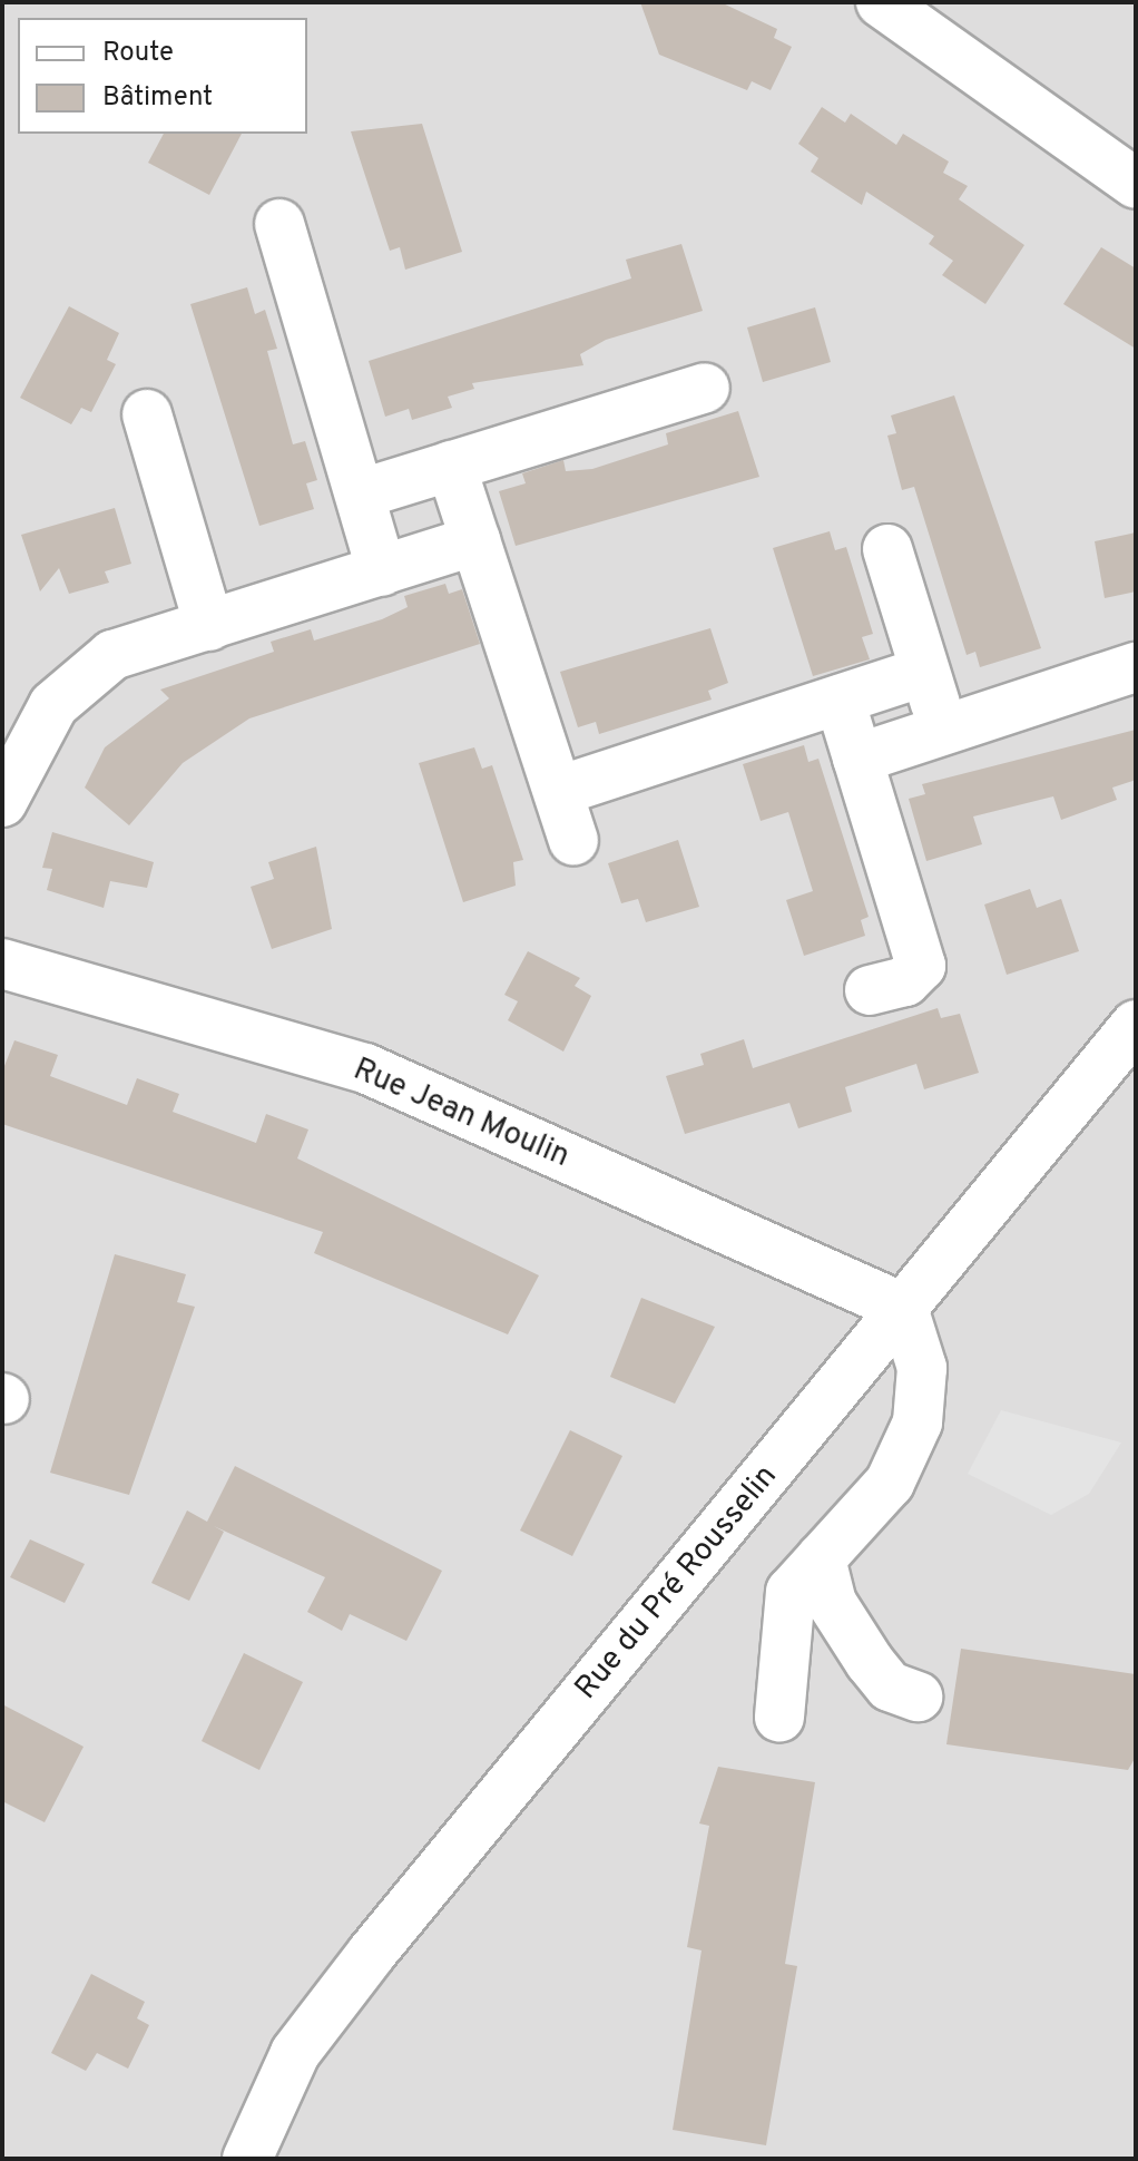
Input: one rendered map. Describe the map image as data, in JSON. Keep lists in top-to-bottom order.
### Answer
{
  "streets": {
    "street": ["Rue Jean Moulin", "Rue du Pré Rousselin"]
  },
  "crossings": [
    ["Rue Jean Moulin", "Rue du Pré Rousselin"]
  ],
  "legend": ["Route", "Bâtiment"]
}
